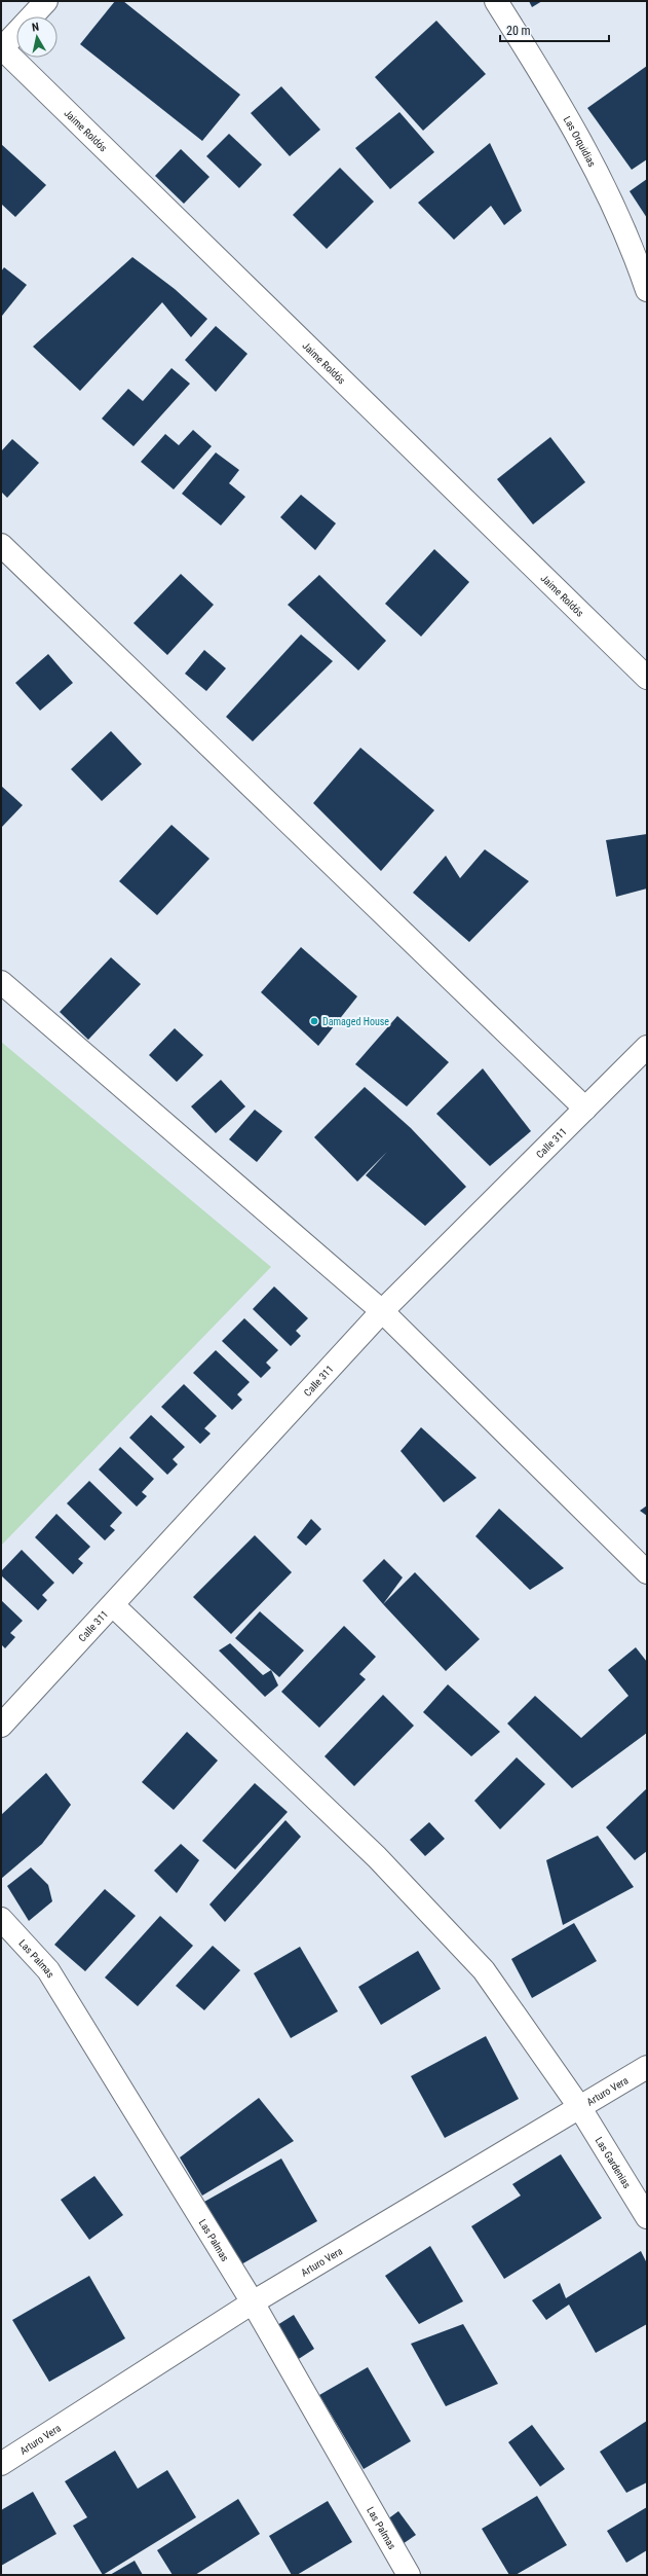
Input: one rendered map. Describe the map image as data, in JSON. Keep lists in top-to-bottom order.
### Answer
{
  "streets": {
    "street": [
      "Jaime Roldós",
      "Las Orquidias",
      "Calle 311",
      "Las Palmas",
      "Arturo Vera",
      "Las Gardenias"
    ]
  },
  "crossings": [
    ["Calle 311", "Las Gardenias"],
    ["Las Palmas", "Arturo Vera"],
    ["Arturo Vera", "Las Gardenias"]
  ],
  "places": ["Damaged House"],
  "scale_bar": "20 m",
  "north": "top"
}
